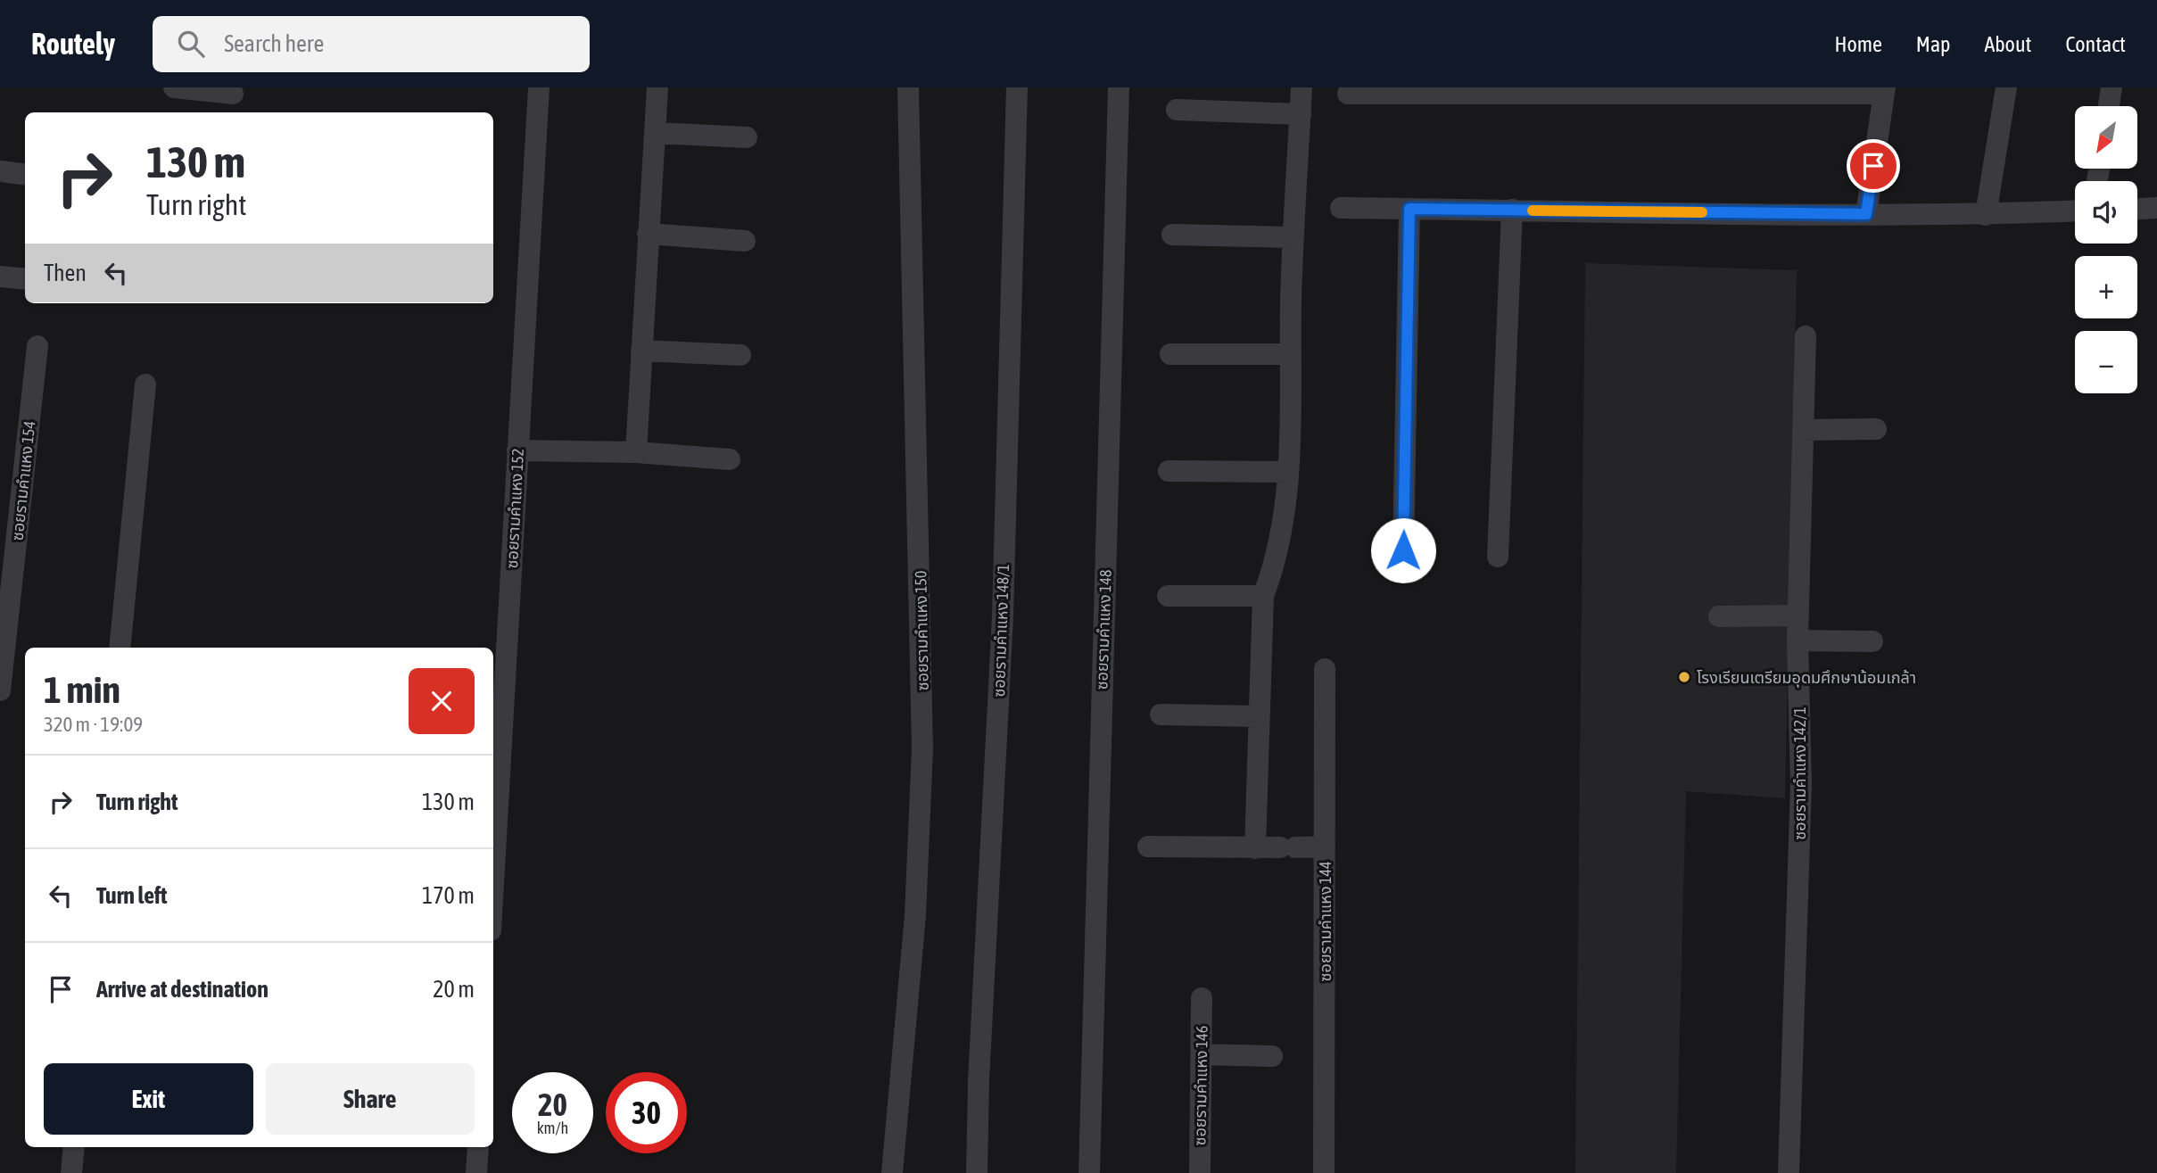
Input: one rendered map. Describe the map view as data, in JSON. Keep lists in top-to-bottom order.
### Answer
{
  "streets": {
    "street": [
      "ซอยรามคำแหง 154",
      "ซอยรามคำแหง 152",
      "ซอยรามคำแหง 148",
      "ซอยรามคำแหง 150",
      "ซอยรามคำแหง 148/1",
      "ซอยรามคำแหง 142/1",
      "ซอยรามคำแหง 144",
      "ซอยรามคำแหง 146"
    ]
  },
  "places": ["โรงเรียนเตรียมอุดมศึกษาน้อมเกล้า"],
  "north": "bottom left",
  "page": {
    "header": "Routely",
    "search": "Search here",
    "nav": [
      "Home",
      "Map",
      "About",
      "Contact"
    ],
    "map_buttons": ["+", "−"],
    "turn": ["130 m", "Turn right"],
    "then": "Then",
    "heading": ["1 min", "320 m · 19:09"],
    "list": [
      {
        "name": "Turn right",
        "value": "130 m"
      },
      {
        "name": "Turn left",
        "value": "170 m"
      },
      {
        "name": "Arrive at destination",
        "value": "20 m"
      }
    ],
    "buttons": ["Exit", "Share"],
    "speed": "20 km/h",
    "limit": "30"
  }
}
